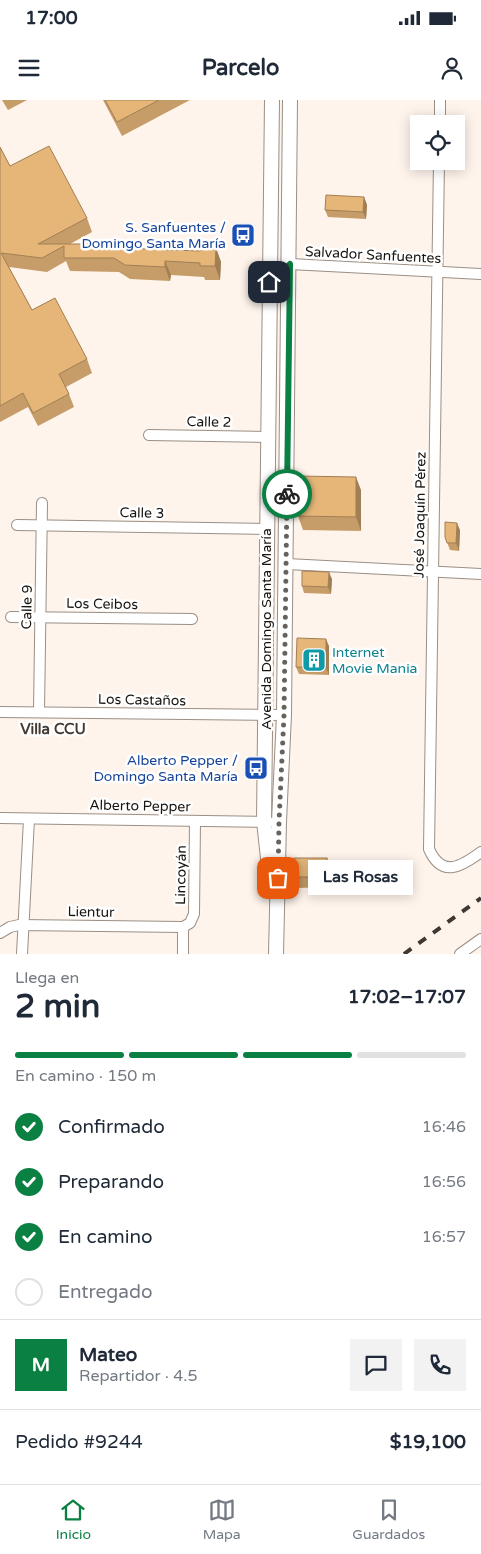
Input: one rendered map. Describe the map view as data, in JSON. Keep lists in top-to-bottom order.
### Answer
{
  "streets": {
    "main road": ["Avenida Domingo Santa María"],
    "street": [
      "Salvador Sanfuentes",
      "Calle 2",
      "Calle 3",
      "José Joaquín Pérez",
      "Los Ceibos",
      "Calle 9",
      "Los Castaños",
      "Alberto Pepper",
      "Lincoyán",
      "Lientur"
    ]
  },
  "crossings": [
    ["Salvador Sanfuentes", "José Joaquín Pérez"],
    ["Salvador Sanfuentes", "Avenida Domingo Santa María"],
    ["Calle 2", "Avenida Domingo Santa María"],
    ["Calle 3", "Calle 9"],
    ["Calle 3", "Avenida Domingo Santa María"],
    ["Los Ceibos", "Calle 9"],
    ["Calle 9", "Los Castaños"],
    ["Avenida Domingo Santa María", "Los Castaños"],
    ["Avenida Domingo Santa María", "Alberto Pepper"],
    ["Alberto Pepper", "Lincoyán"],
    ["Lincoyán", "Lientur"]
  ],
  "districts": ["Villa CCU"],
  "places": {
    "bus stop": ["S. Sanfuentes / Domingo Santa María", "Alberto Pepper / Domingo Santa María"],
    "building": ["Internet Movie Mania"],
    "other": ["Las Rosas"]
  },
  "page": {
    "status": "17:00",
    "header": "Parcelo",
    "bubble": "Las Rosas",
    "heading": ["2 min", "Llega en", "17:02–17:07"],
    "panel": [
      "Mateo",
      "Repartidor · 4.5",
      "Pedido #9244",
      "$19,100"
    ],
    "bar": "En camino · 150 m",
    "list": [
      ["Confirmado", "16:46"],
      ["Preparando", "16:56"],
      ["En camino", "16:57"],
      "Entregado"
    ],
    "round": "M",
    "tabs": ["Inicio", "Mapa", "Guardados"]
  }
}
